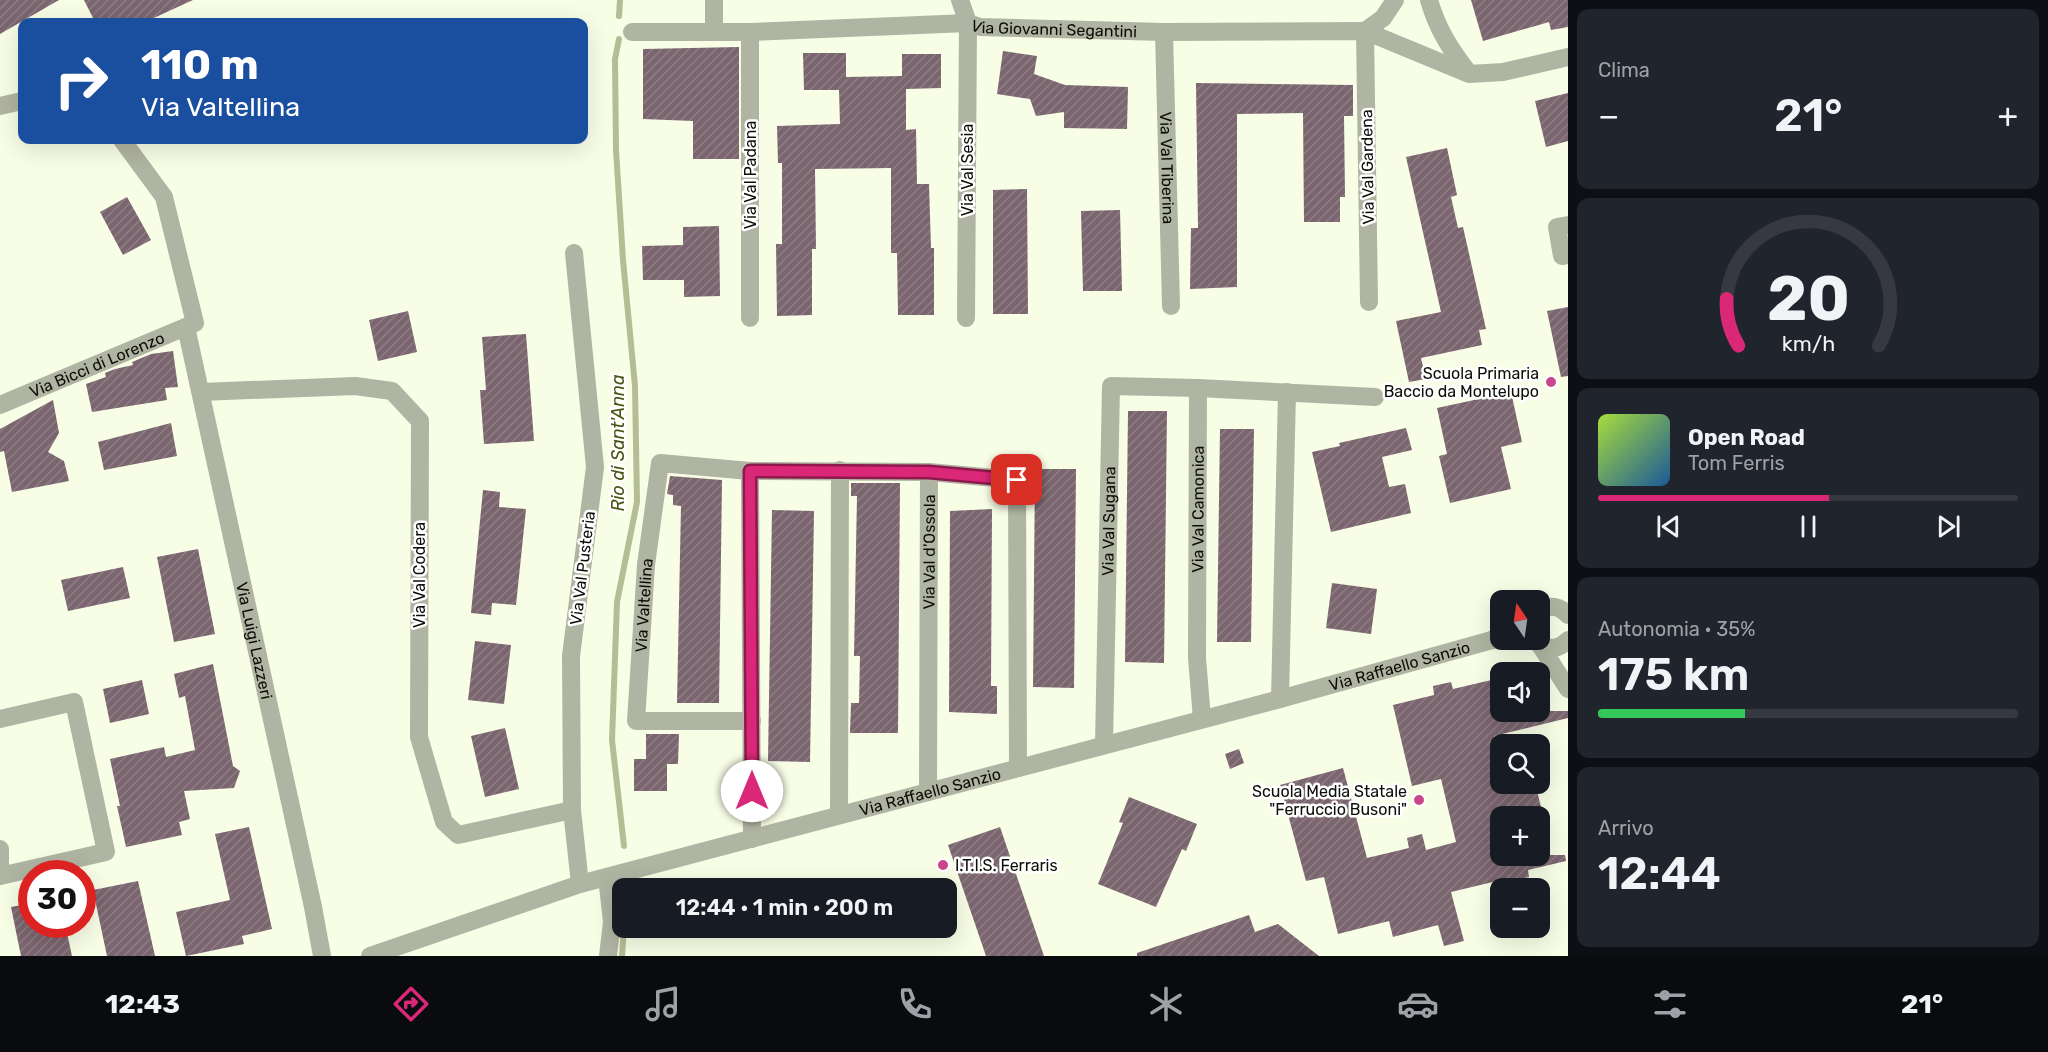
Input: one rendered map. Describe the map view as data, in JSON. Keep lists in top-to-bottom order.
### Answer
{
  "streets": {
    "street": [
      "Via Giovanni Segantini",
      "Via Val Gardena",
      "Via Val Tiberina",
      "Via Val Sesia",
      "Via Val Padana",
      "Via Bicci di Lorenzo",
      "Via Val Camonica",
      "Via Val Sugana",
      "Via Val d'Ossola",
      "Via Val Pusteria",
      "Via Val Codera",
      "Via Valtellina",
      "Via Luigi Lazzeri",
      "Via Raffaello Sanzio"
    ]
  },
  "crossings": [
    ["Via Giovanni Segantini", "Via Val Gardena"],
    ["Via Giovanni Segantini", "Via Val Tiberina"],
    ["Via Giovanni Segantini", "Via Val Sesia"],
    ["Via Giovanni Segantini", "Via Val Padana"],
    ["Via Bicci di Lorenzo", "Via Luigi Lazzeri"],
    ["Via Val Camonica", "Via Val Sugana"],
    ["Via Val Camonica", "Via Raffaello Sanzio"],
    ["Via Val Sugana", "Via Raffaello Sanzio"],
    ["Via Val d'Ossola", "Via Valtellina"],
    ["Via Val d'Ossola", "Via Raffaello Sanzio"],
    ["Via Val Pusteria", "Via Val Codera"],
    ["Via Val Pusteria", "Via Raffaello Sanzio"],
    ["Via Val Codera", "Via Luigi Lazzeri"]
  ],
  "water": ["Rio di Sant'Anna"],
  "places": ["Scuola Primaria Baccio da Montelupo", "Scuola Media Statale \"Ferruccio Busoni\"", "I.T.I.S. Ferraris"],
  "north": "top",
  "page": {
    "tile": [
      "Clima",
      ["Autonomia · 35%", "175 km"],
      ["Arrivo", "12:44"]
    ],
    "turn": ["110 m", "Via Valtellina"],
    "heat": ["−", "21°", "+"],
    "song": ["Open Road", "Tom Ferris"],
    "map_buttons": ["+", "−"],
    "limit": "30",
    "trip": "12:44 · 1 min · 200 m",
    "tabs": ["12:43", "21°"],
    "gauge": ["20", "km/h"]
  }
}
